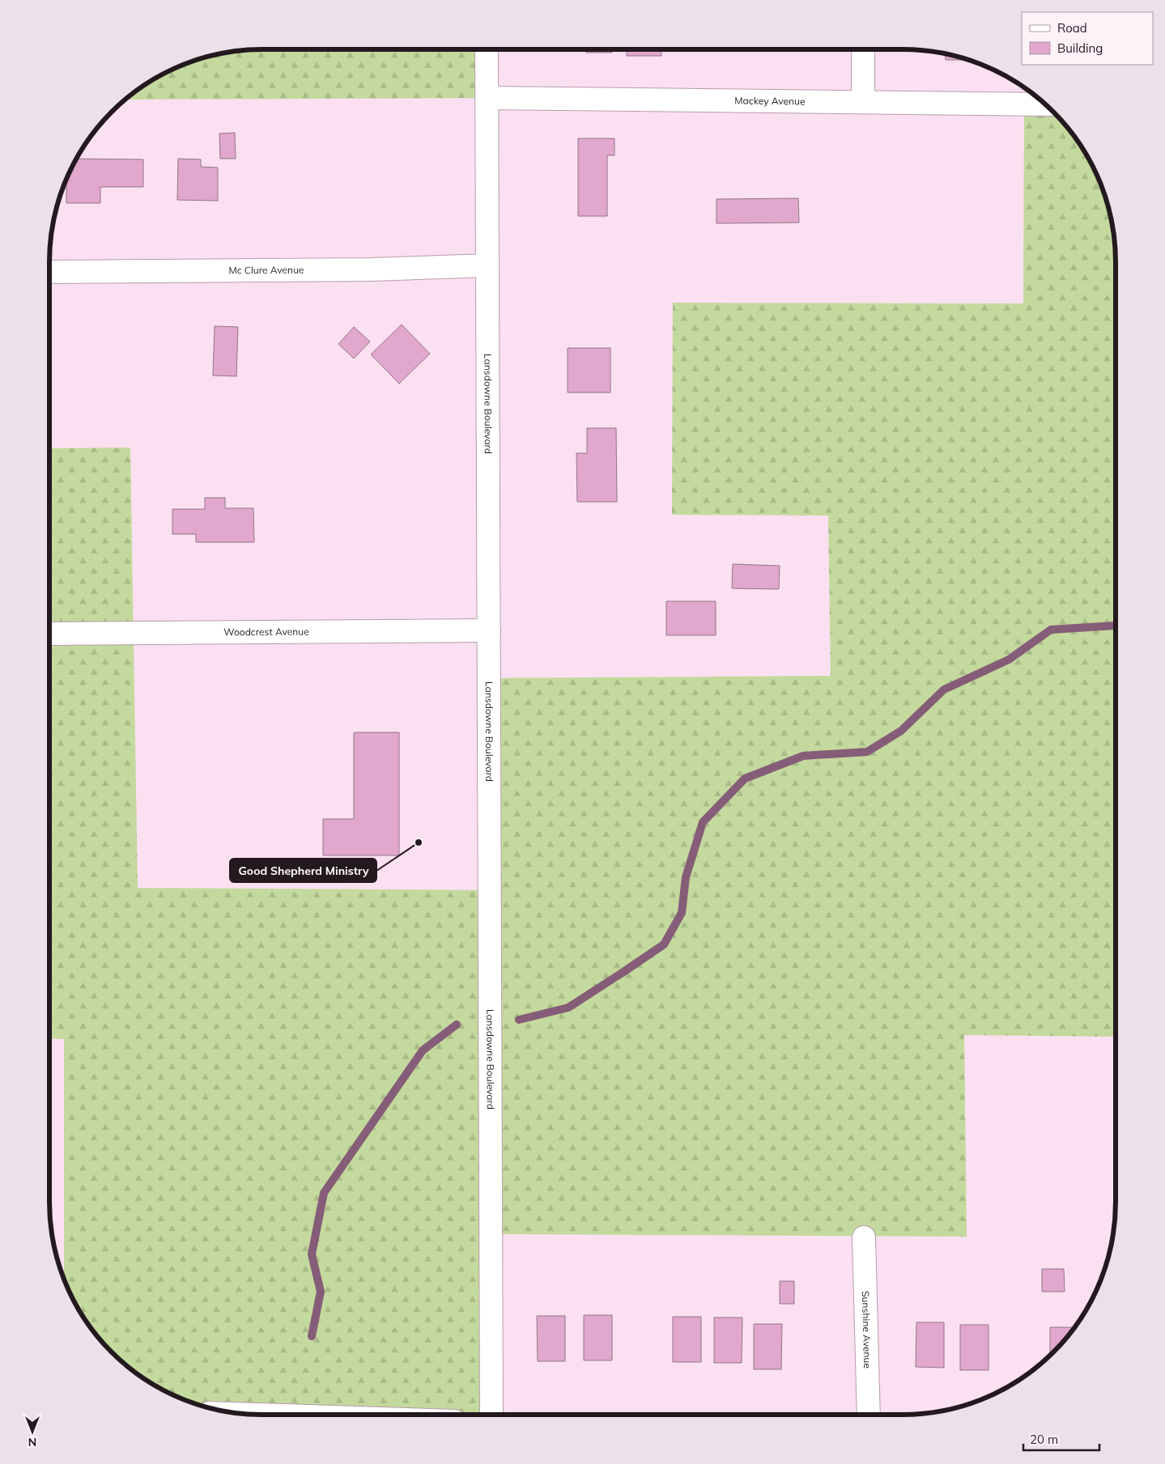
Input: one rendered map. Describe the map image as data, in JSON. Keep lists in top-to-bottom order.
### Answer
{
  "streets": {
    "street": [
      "Mackey Avenue",
      "Mc Clure Avenue",
      "Lansdowne Boulevard",
      "Woodcrest Avenue",
      "Sunshine Avenue"
    ]
  },
  "crossings": [
    ["Mackey Avenue", "Lansdowne Boulevard"],
    ["Mc Clure Avenue", "Lansdowne Boulevard"],
    ["Lansdowne Boulevard", "Woodcrest Avenue"]
  ],
  "places": ["Good Shepherd Ministry"],
  "legend": ["Road", "Building"],
  "scale_bar": "20 m",
  "north": "bottom"
}
